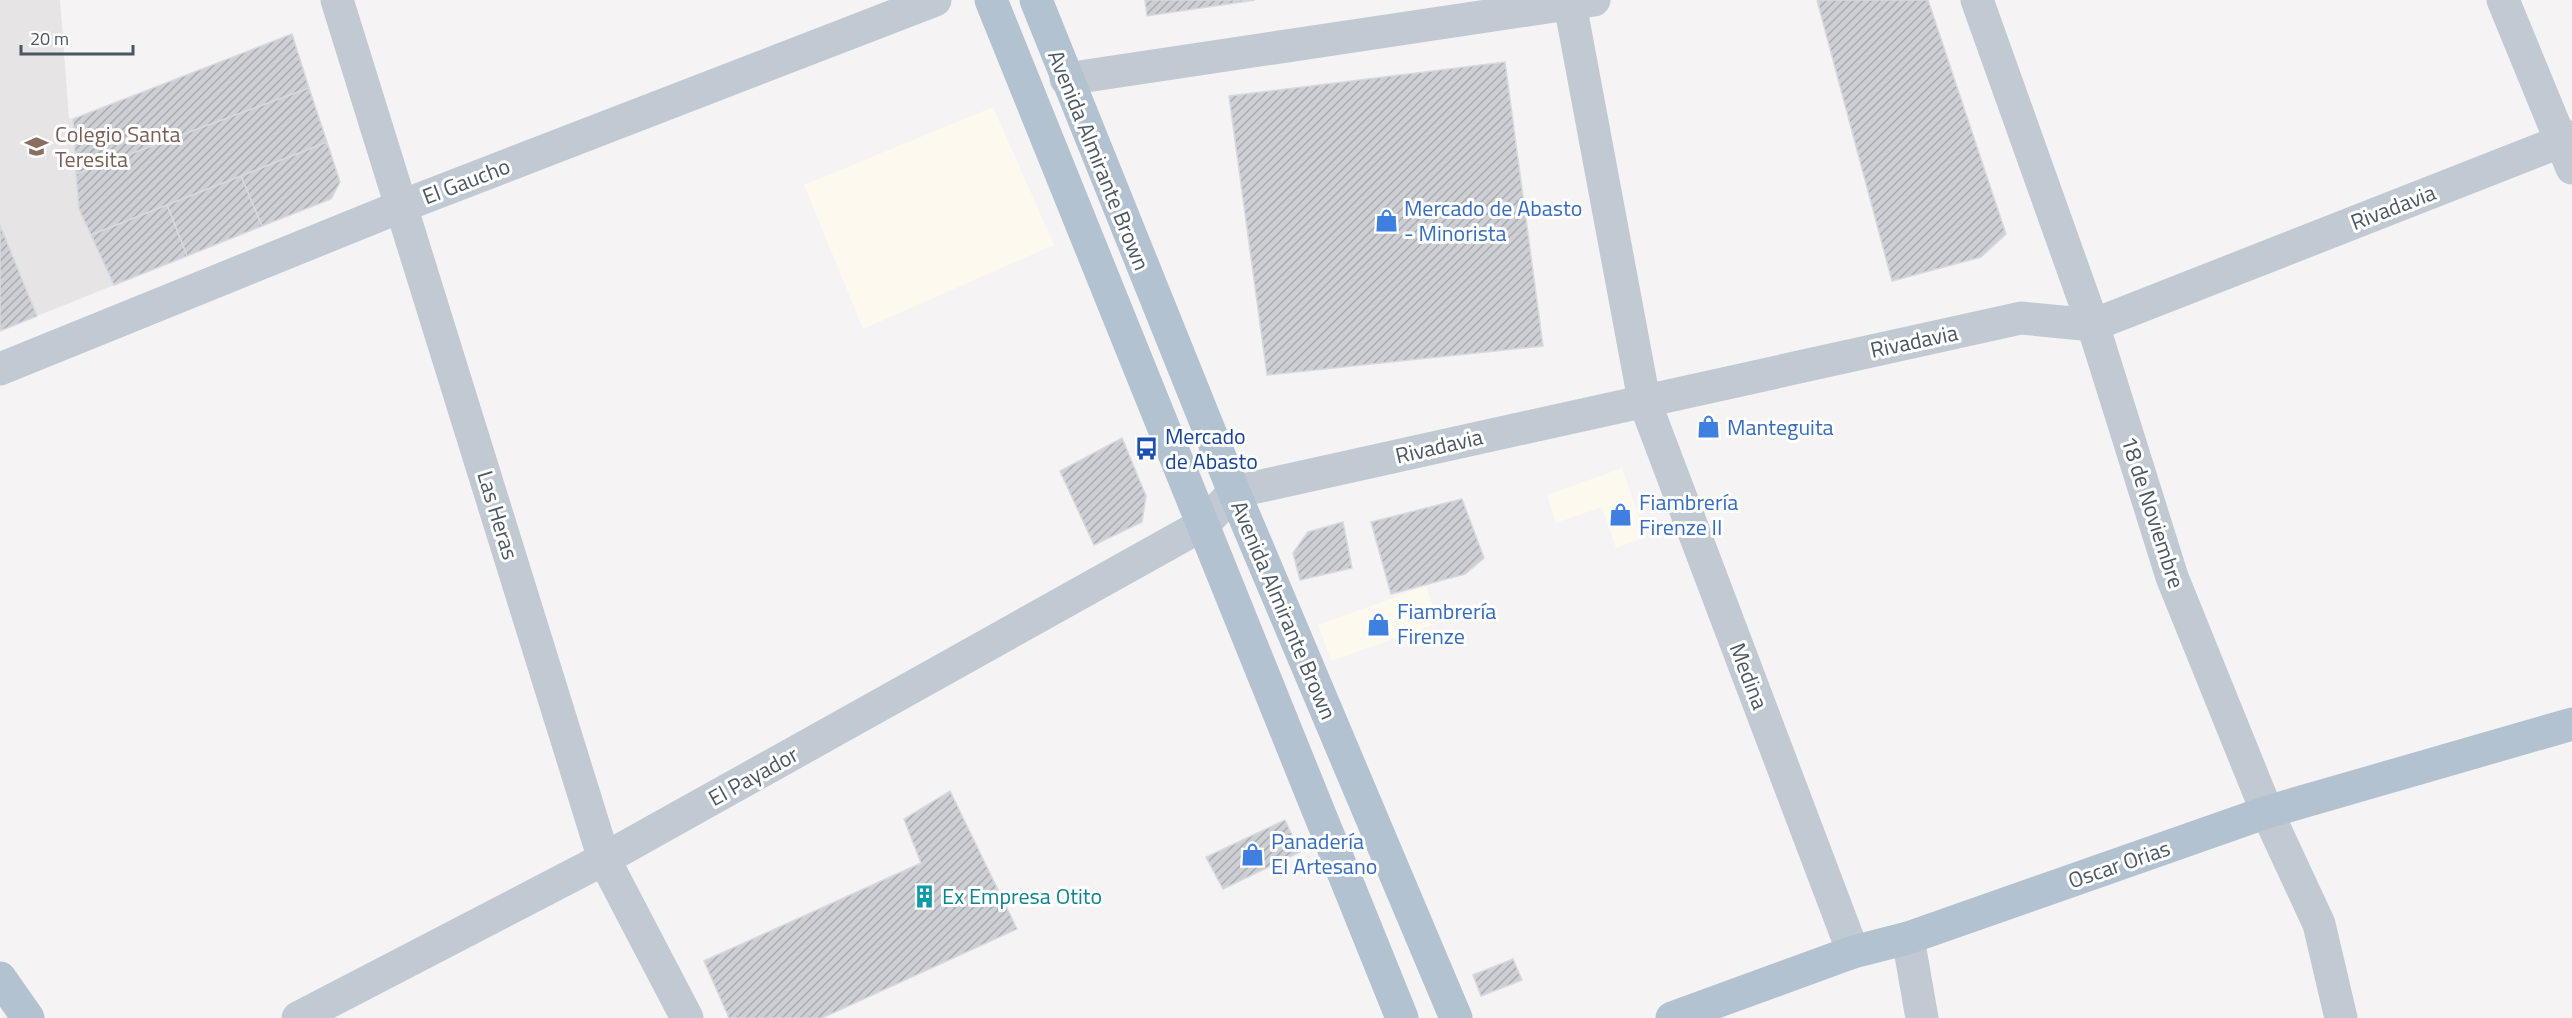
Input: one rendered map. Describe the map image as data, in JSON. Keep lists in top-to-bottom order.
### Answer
{
  "streets": {
    "main road": ["Avenida Almirante Brown", "Oscar Orias"],
    "street": [
      "El Gaucho",
      "Rivadavia",
      "18 de Noviembre",
      "Las Heras",
      "Medina",
      "El Payador"
    ]
  },
  "crossings": [
    ["Avenida Almirante Brown", "Rivadavia"],
    ["Avenida Almirante Brown", "El Payador"],
    ["El Gaucho", "Las Heras"],
    ["Rivadavia", "18 de Noviembre"],
    ["Rivadavia", "Medina"],
    ["Rivadavia", "El Payador"],
    ["18 de Noviembre", "Oscar Orias"],
    ["Las Heras", "El Payador"],
    ["Medina", "Oscar Orias"]
  ],
  "places": {
    "school or university": ["Colegio Santa Teresita"],
    "shop": [
      "Mercado de Abasto - Minorista",
      "Manteguita",
      "Fiambrería Firenze II",
      "Fiambrería Firenze",
      "Panadería El Artesano"
    ],
    "bus stop": ["Mercado de Abasto"],
    "building": ["Ex Empresa Otito"]
  },
  "scale_bar": "20 m"
}
